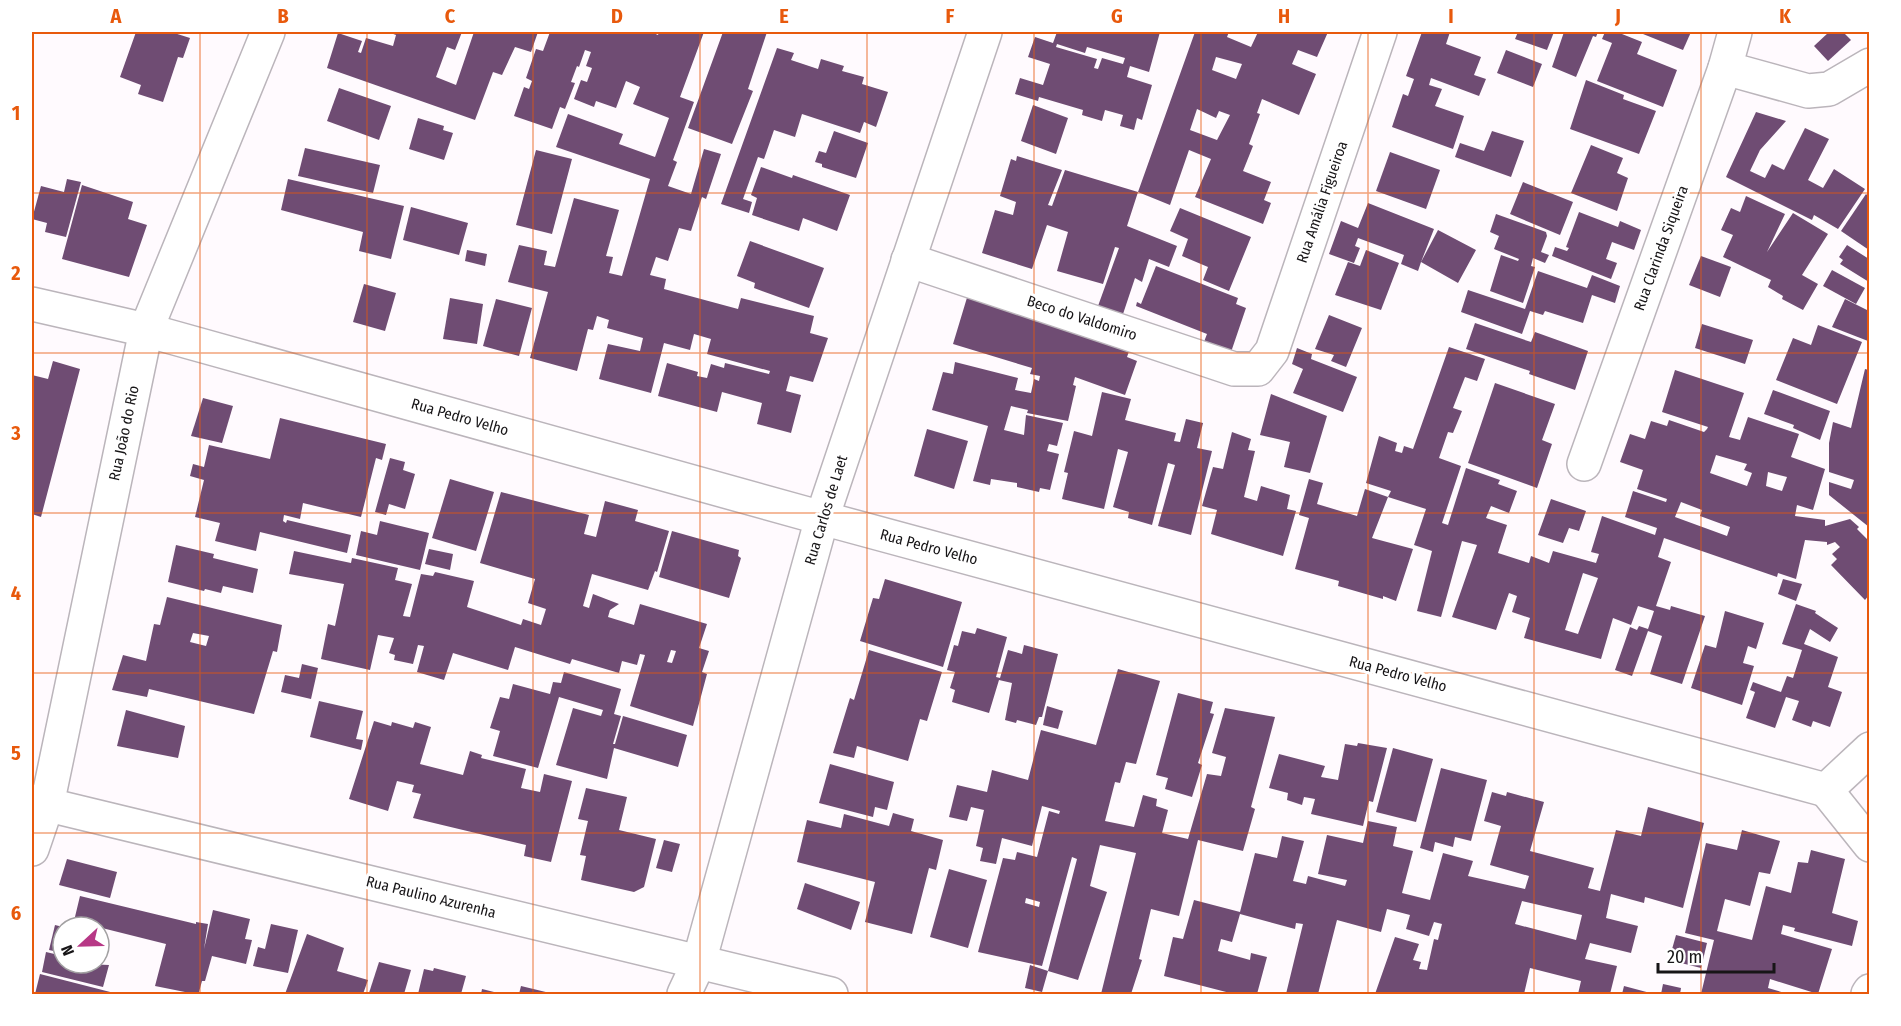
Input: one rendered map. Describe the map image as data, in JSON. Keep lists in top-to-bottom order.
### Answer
{
  "streets": {
    "street": [
      "Rua Amália Figueiroa",
      "Rua Clarinda Siqueira",
      "Beco do Valdomiro",
      "Rua Pedro Velho",
      "Rua João do Rio",
      "Rua Carlos de Laet",
      "Rua Paulino Azurenha"
    ]
  },
  "crossings": [
    ["Rua Amália Figueiroa", "Beco do Valdomiro"],
    ["Beco do Valdomiro", "Rua Carlos de Laet"],
    ["Rua Pedro Velho", "Rua João do Rio"],
    ["Rua Pedro Velho", "Rua Carlos de Laet"],
    ["Rua João do Rio", "Rua Paulino Azurenha"],
    ["Rua Carlos de Laet", "Rua Paulino Azurenha"]
  ],
  "scale_bar": "20 m",
  "north": "left",
  "grid": {
    "columns": [
      "A",
      "B",
      "C",
      "D",
      "E",
      "F",
      "G",
      "H",
      "I",
      "J",
      "K"
    ],
    "rows": [
      "1",
      "2",
      "3",
      "4",
      "5",
      "6"
    ]
  }
}
